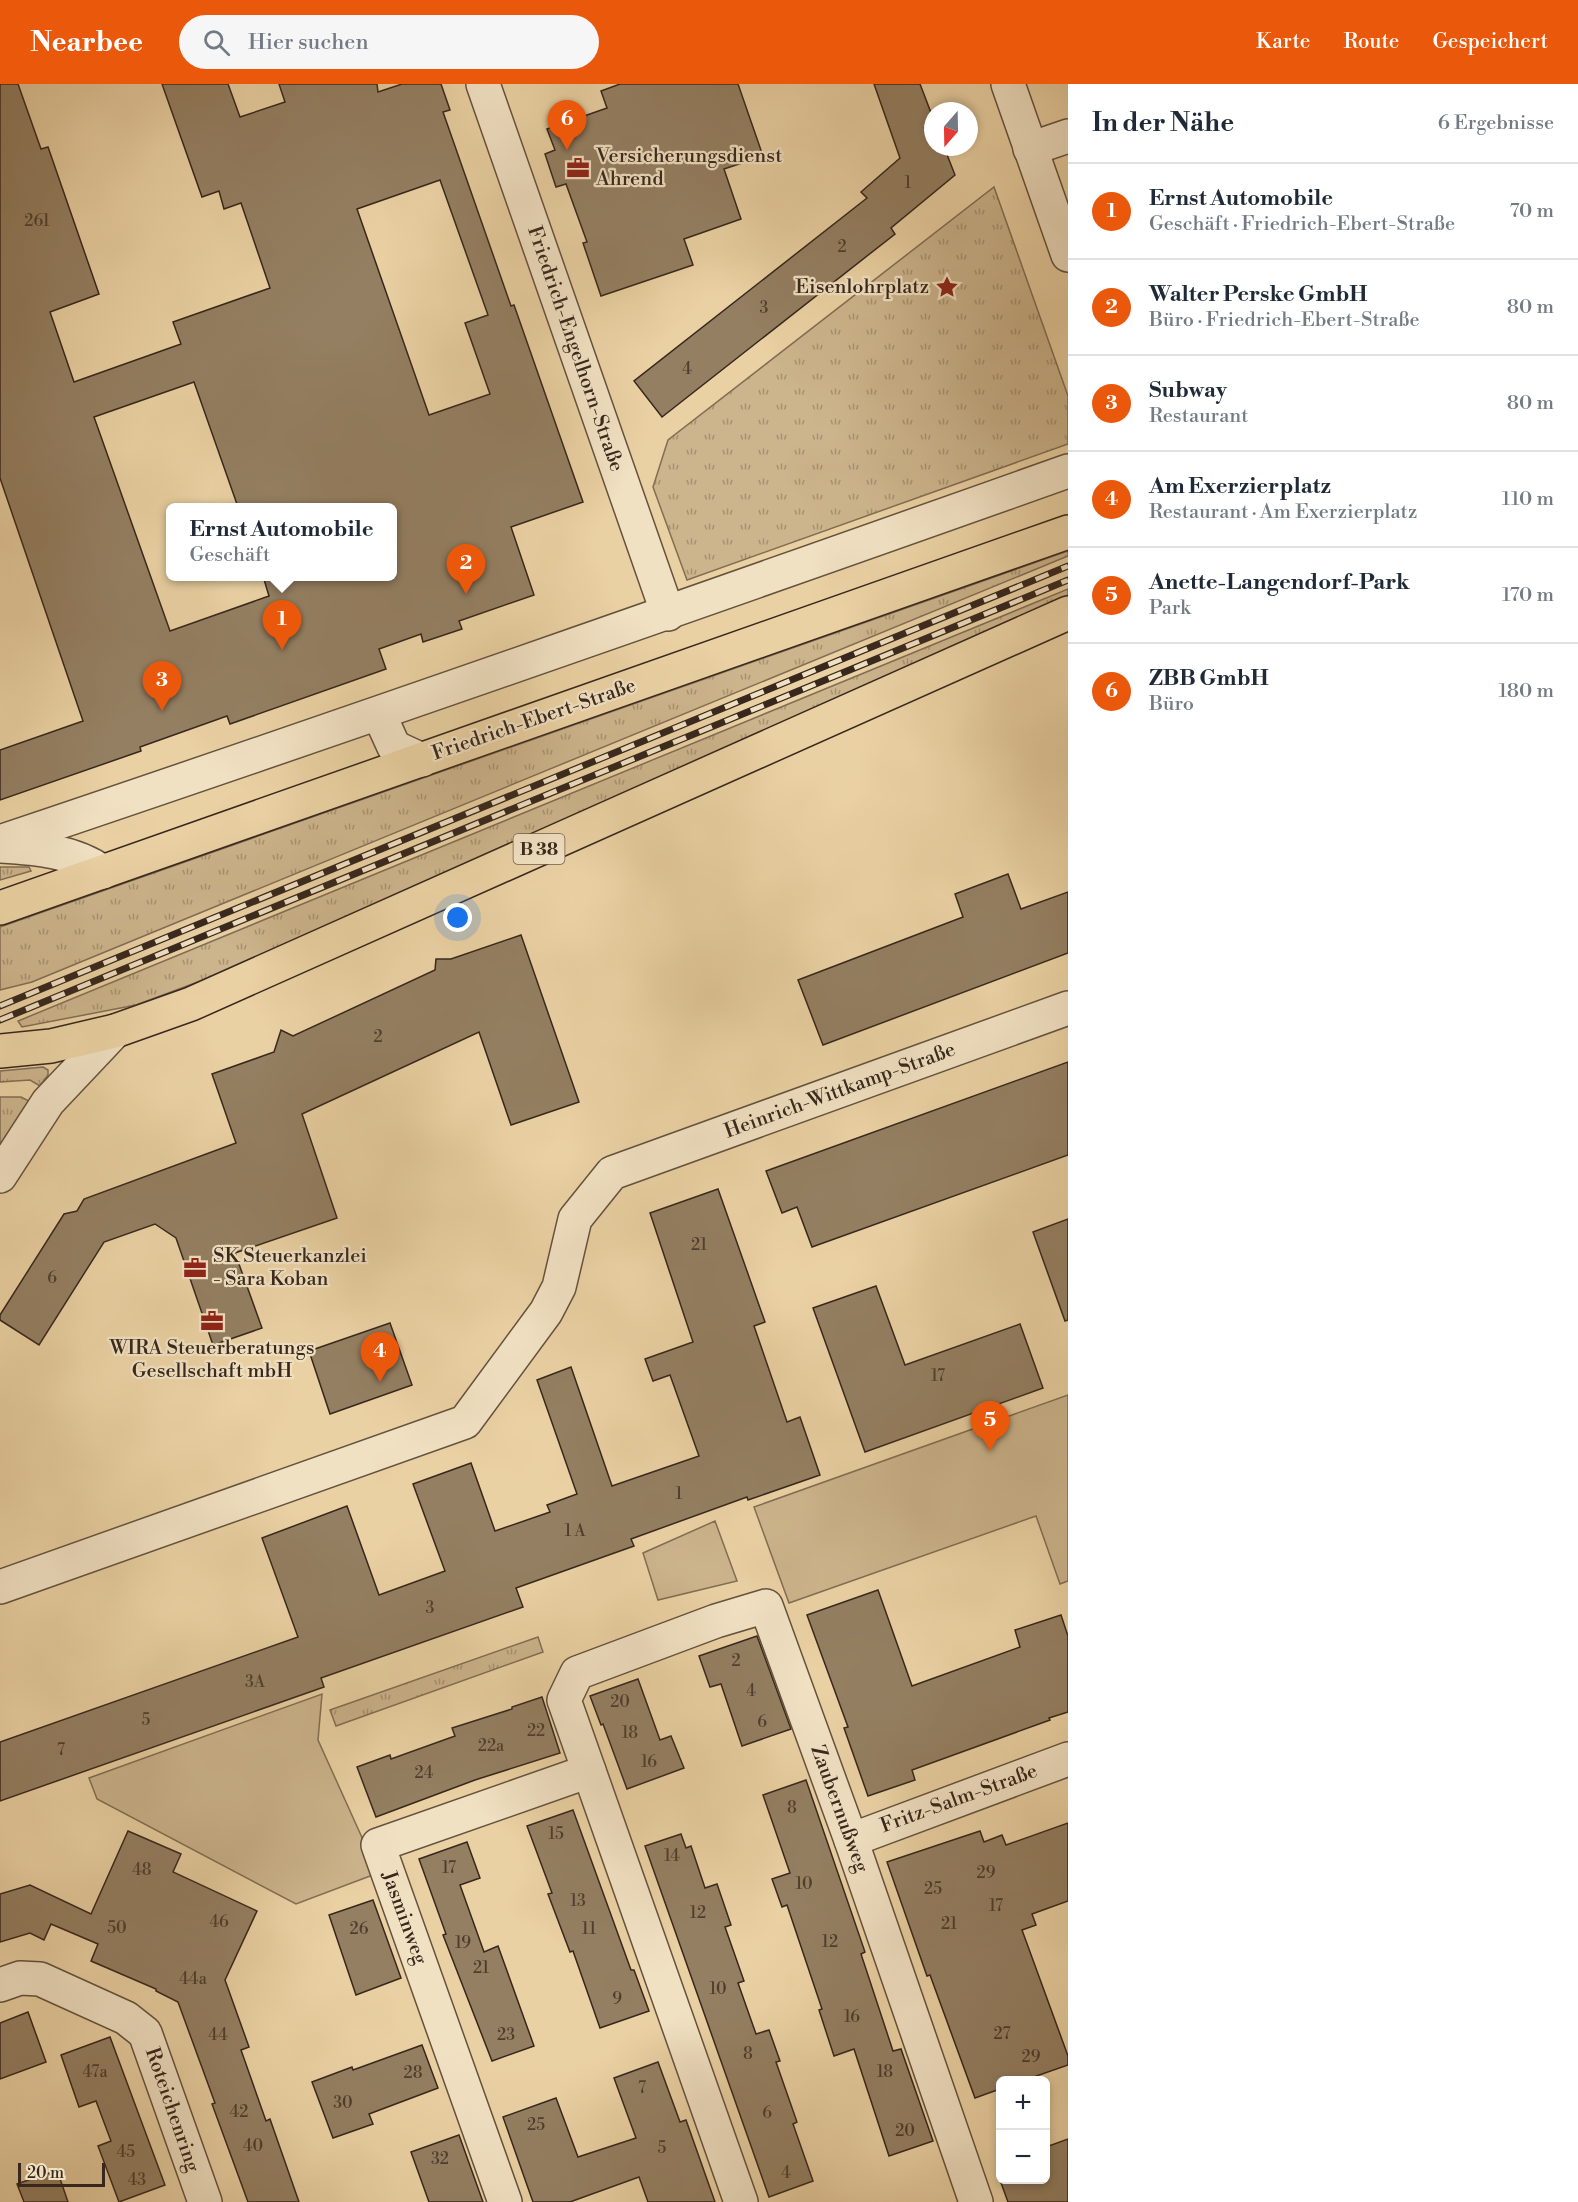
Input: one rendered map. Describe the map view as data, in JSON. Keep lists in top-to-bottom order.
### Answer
{
  "streets": {
    "main road": ["Friedrich-Ebert-Straße", "B 38"],
    "street": [
      "Friedrich-Engelhorn-Straße",
      "Heinrich-Wittkamp-Straße",
      "Fritz-Salm-Straße",
      "Zaubernußweg",
      "Jasminweg",
      "Roteichenring"
    ]
  },
  "crossings": [
    ["Fritz-Salm-Straße", "Zaubernußweg"],
    ["Zaubernußweg", "Jasminweg"]
  ],
  "places": {
    "office": ["Versicherungsdienst Ahrend", "SK Steuerkanzlei - Sara Koban", "WIRA Steuerberatungs Gesellschaft mbH"],
    "place": ["Eisenlohrplatz"]
  },
  "house_numbers": [
    "1",
    "261",
    "2",
    "3",
    "4",
    "2",
    "21",
    "6",
    "17",
    "1",
    "1 A",
    "3",
    "2",
    "3A",
    "4",
    "20",
    "5",
    "6",
    "22",
    "18",
    "22a",
    "7",
    "16",
    "24",
    "8",
    "15",
    "14",
    "17",
    "48",
    "29",
    "10",
    "25",
    "13",
    "17",
    "12",
    "46",
    "21",
    "50",
    "26",
    "11",
    "12",
    "19",
    "21",
    "44a",
    "10",
    "9",
    "16",
    "27",
    "44",
    "23",
    "8",
    "29",
    "47a",
    "18",
    "28",
    "7",
    "30",
    "42",
    "6",
    "25",
    "20",
    "40",
    "5",
    "45",
    "32",
    "4",
    "43"
  ],
  "scale_bar": "20 m",
  "north": "bottom",
  "page": {
    "header": "Nearbee",
    "search": "Hier suchen",
    "nav": ["Karte", "Route", "Gespeichert"],
    "heading": ["In der Nähe", "6 Ergebnisse"],
    "pins": [
      "6",
      "2",
      "1",
      "3",
      "4",
      "5"
    ],
    "list": [
      {
        "mark": "1",
        "name": "Ernst Automobile",
        "note": "Geschäft · Friedrich-Ebert-Straße",
        "value": "70 m"
      },
      {
        "mark": "2",
        "name": "Walter Perske GmbH",
        "note": "Büro · Friedrich-Ebert-Straße",
        "value": "80 m"
      },
      {
        "mark": "3",
        "name": "Subway",
        "note": "Restaurant",
        "value": "80 m"
      },
      {
        "mark": "4",
        "name": "Am Exerzierplatz",
        "note": "Restaurant · Am Exerzierplatz",
        "value": "110 m"
      },
      {
        "mark": "5",
        "name": "Anette-Langendorf-Park",
        "note": "Park",
        "value": "170 m"
      },
      {
        "mark": "6",
        "name": "ZBB GmbH",
        "note": "Büro",
        "value": "180 m"
      }
    ],
    "popup": ["Ernst Automobile", "Geschäft"],
    "map_buttons": ["+", "−"],
    "scale": "20 m"
  }
}
